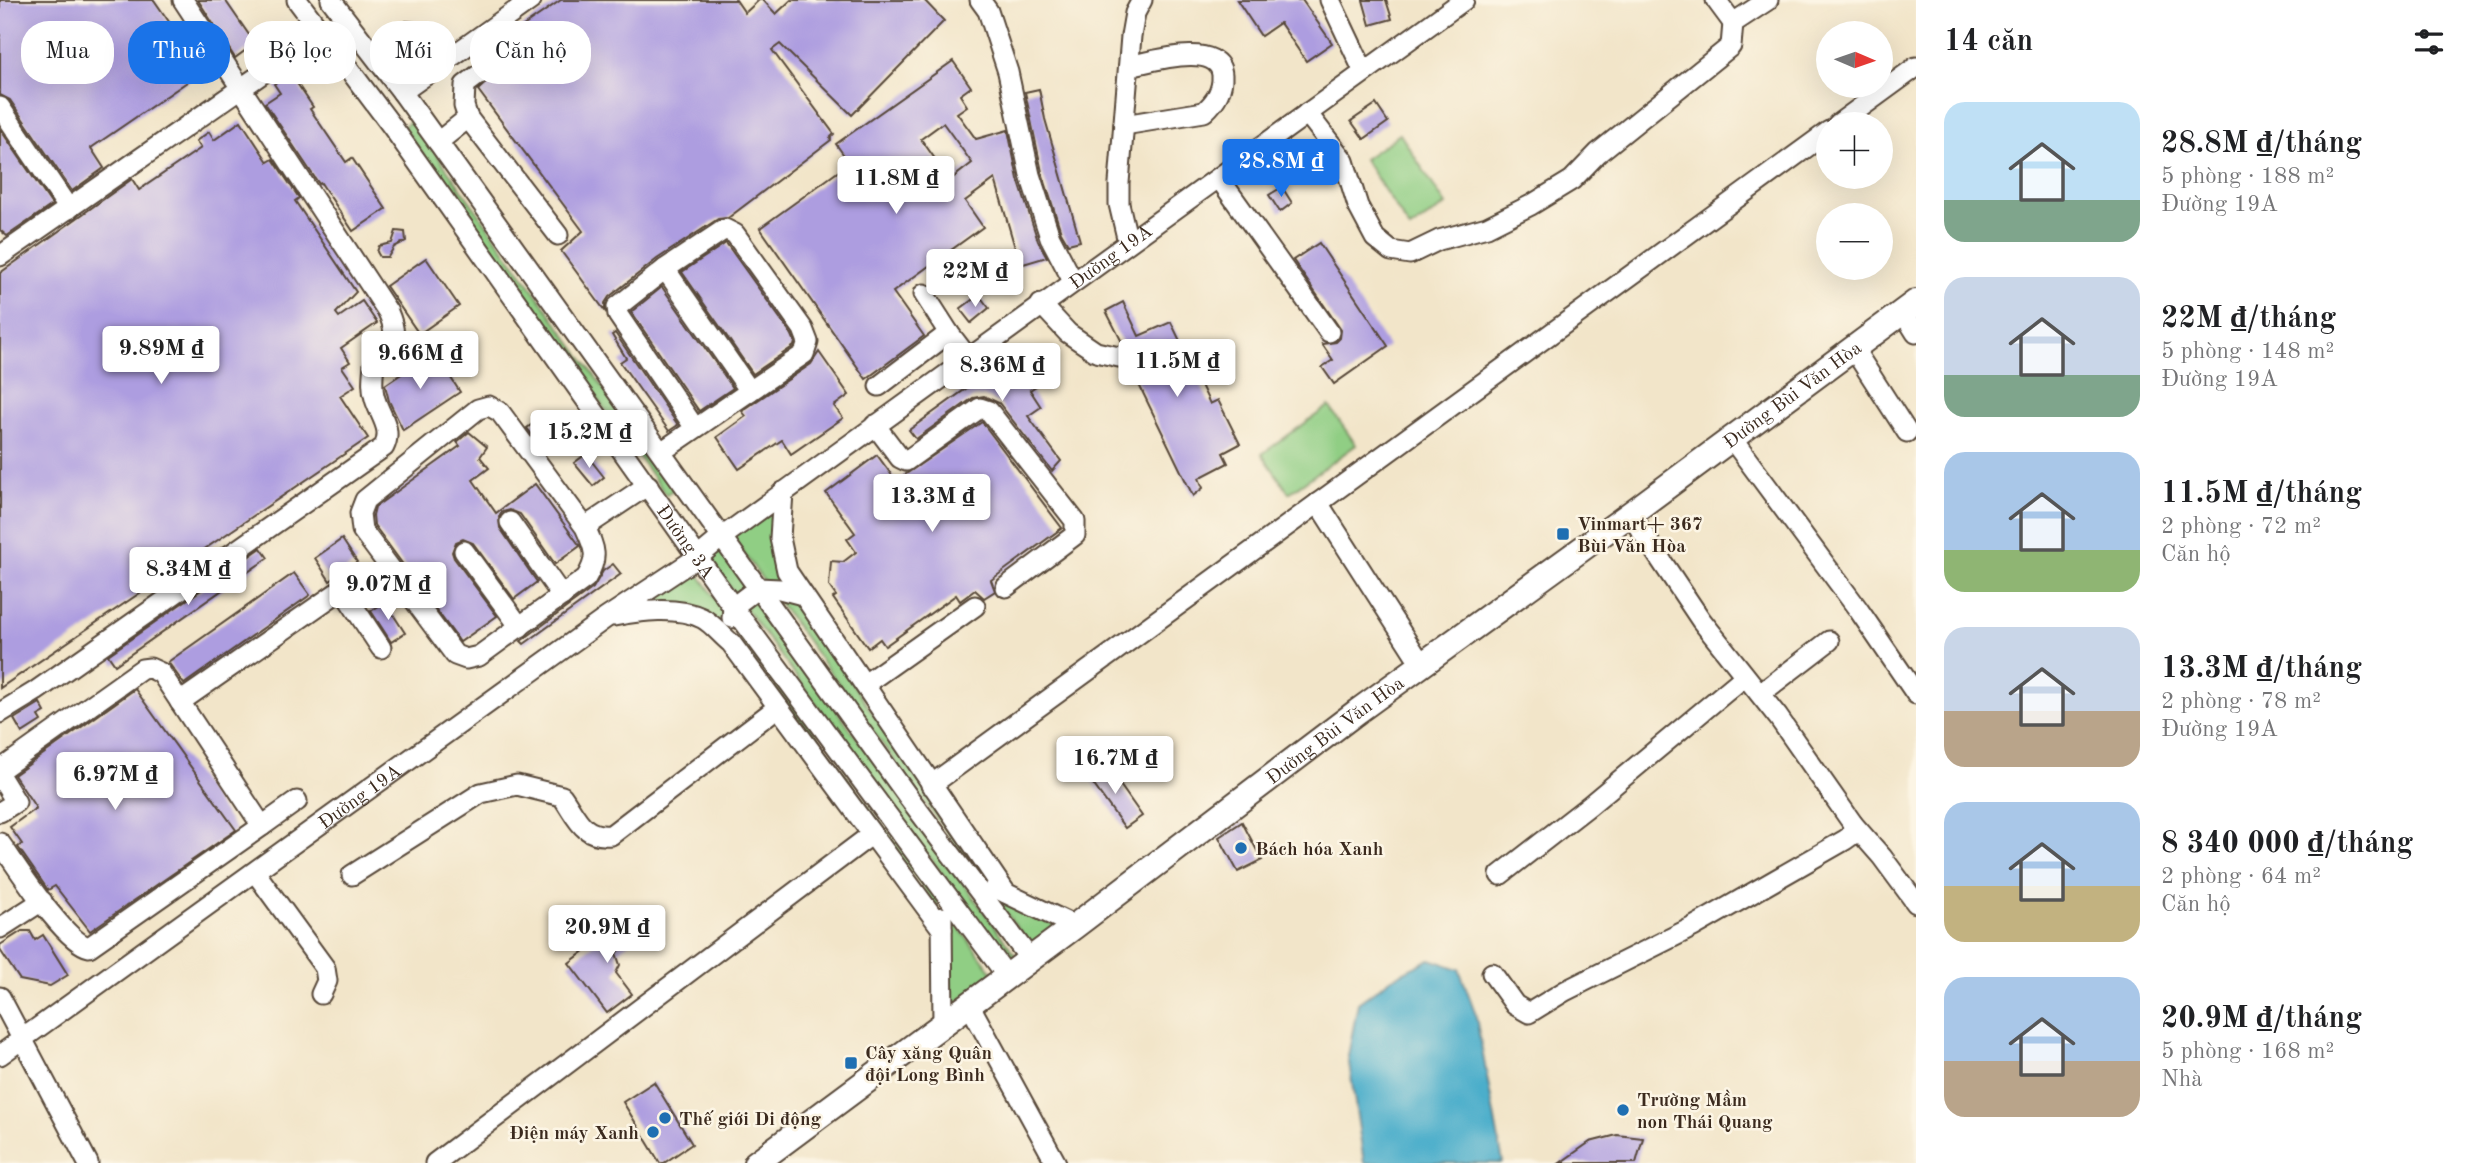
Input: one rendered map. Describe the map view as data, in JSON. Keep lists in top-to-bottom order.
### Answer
{
  "streets": {
    "main road": ["Đường Bùi Văn Hòa"],
    "street": ["Đường 19A", "Đường 3A"]
  },
  "crossings": [
    ["Đường 19A", "Đường 3A"],
    ["Đường Bùi Văn Hòa", "Đường 3A"]
  ],
  "places": {
    "transit": ["Vinmart+ 367 Bùi Văn Hòa", "Cây xăng Quân đội Long Bình"],
    "other": [
      "Bách hóa Xanh",
      "Trường Mầm non Thái Quang",
      "Thế giới Di động",
      "Điện máy Xanh"
    ]
  },
  "north": "right",
  "page": {
    "heading": "14 căn",
    "map_buttons": ["+", "−"],
    "chip": [
      "Mua",
      "Thuê",
      "Bộ lọc",
      "Mới",
      "Căn hộ"
    ],
    "list": [
      {
        "name": "28.8M ₫/tháng",
        "note": "5 phòng · 188 m² · Đường 19A"
      },
      {
        "name": "22M ₫/tháng",
        "note": "5 phòng · 148 m² · Đường 19A"
      },
      {
        "name": "11.5M ₫/tháng",
        "note": "2 phòng · 72 m² · Căn hộ"
      },
      {
        "name": "13.3M ₫/tháng",
        "note": "2 phòng · 78 m² · Đường 19A"
      },
      {
        "name": "8 340 000 ₫/tháng",
        "note": "2 phòng · 64 m² · Căn hộ"
      },
      {
        "name": "20.9M ₫/tháng",
        "note": "5 phòng · 168 m² · Nhà"
      }
    ],
    "price": [
      "28.8M ₫",
      "11.8M ₫",
      "22M ₫",
      "9.89M ₫",
      "9.66M ₫",
      "11.5M ₫",
      "8.36M ₫",
      "15.2M ₫",
      "13.3M ₫",
      "8.34M ₫",
      "9.07M ₫",
      "16.7M ₫",
      "6.97M ₫",
      "20.9M ₫"
    ]
  }
}
